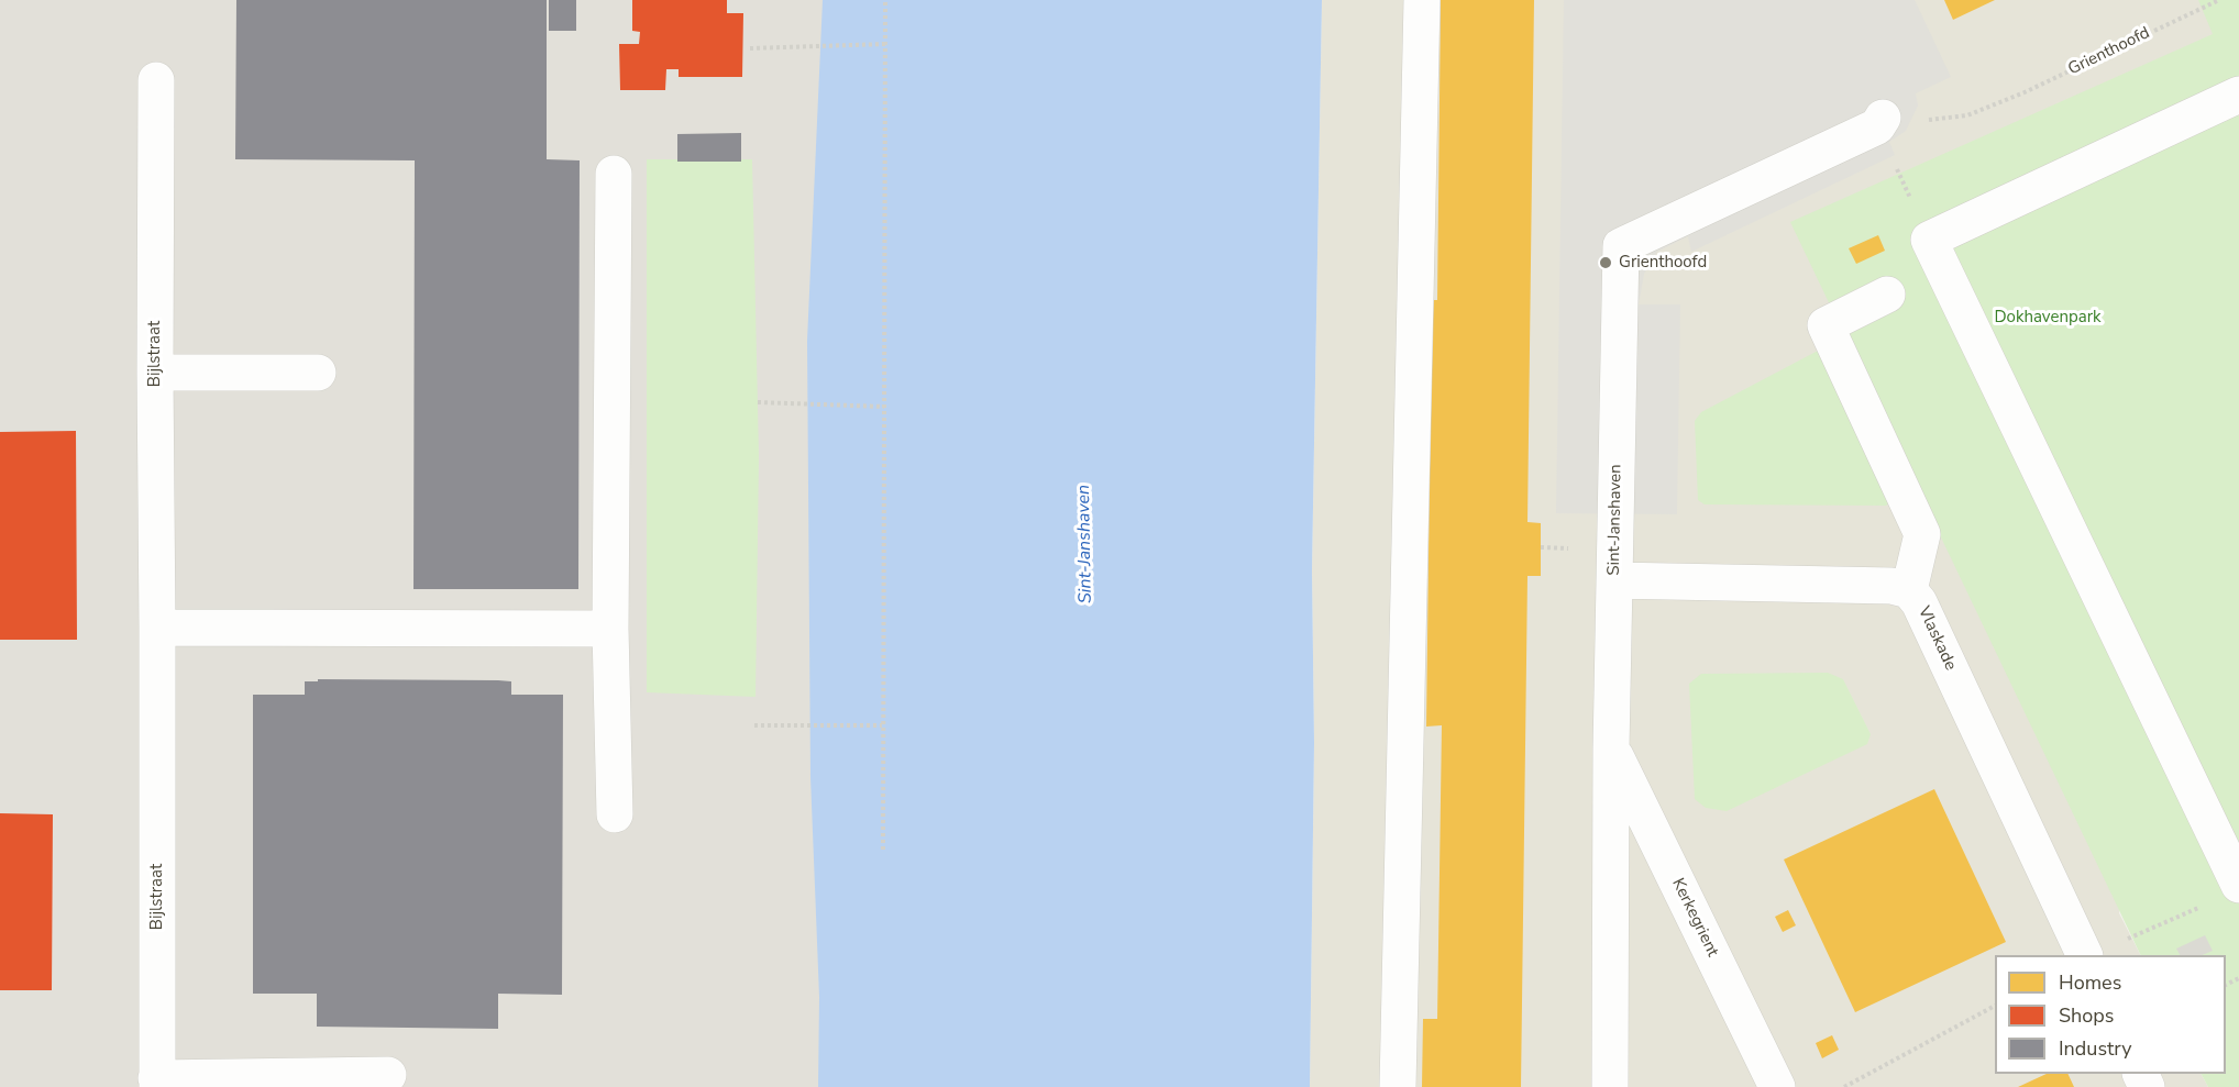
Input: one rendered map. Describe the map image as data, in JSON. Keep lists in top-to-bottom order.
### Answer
{
  "streets": {
    "street": [
      "Bijlstraat",
      "Sint-Janshaven",
      "Vlaskade",
      "Kerkegrient"
    ],
    "path": ["Grienthoofd"]
  },
  "crossings": [
    ["Grienthoofd", "Sint-Janshaven"],
    ["Sint-Janshaven", "Vlaskade"],
    ["Sint-Janshaven", "Kerkegrient"]
  ],
  "water": ["Sint-Janshaven"],
  "parks": ["Dokhavenpark"],
  "places": ["Grienthoofd"],
  "legend": ["Homes", "Shops", "Industry"]
}
